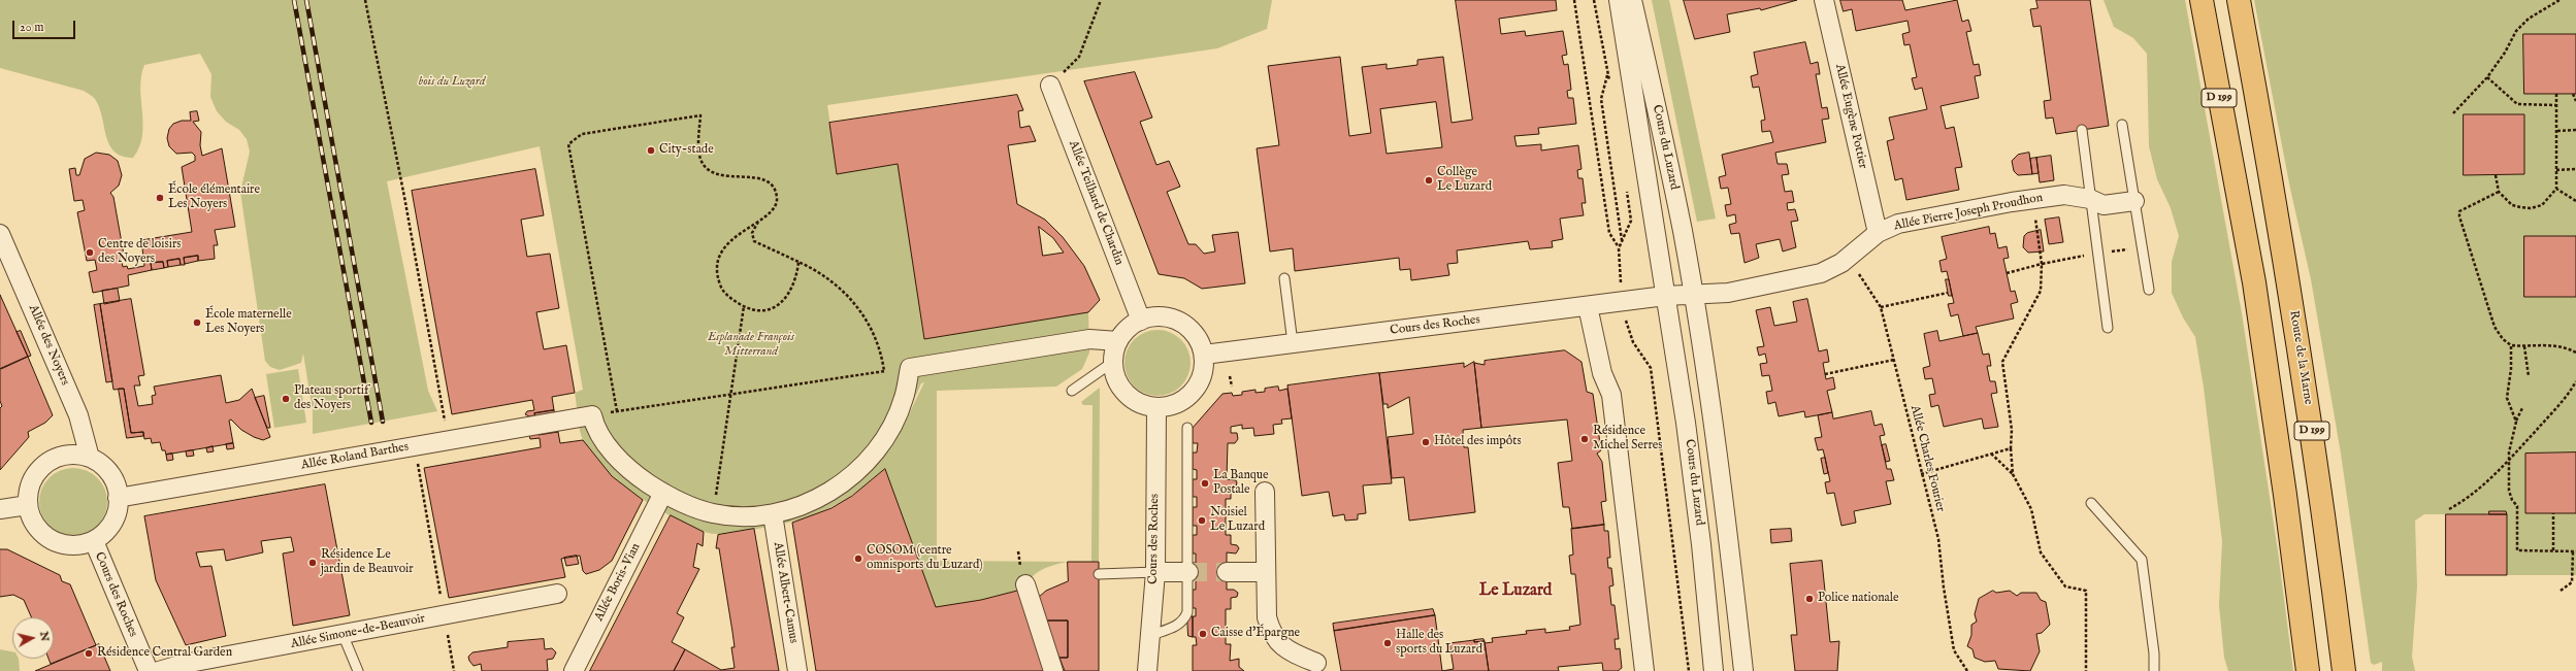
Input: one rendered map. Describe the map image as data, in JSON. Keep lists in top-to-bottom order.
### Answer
{
  "streets": {
    "highway": ["D 199", "Route de la Marne"],
    "street": [
      "Allée Eugène Pottier",
      "Cours du Luzard",
      "Allée Teilhard de Chardin",
      "Allée Pierre Joseph Proudhon",
      "Cours des Roches",
      "Allée des Noyers",
      "Allée Roland Barthes",
      "Allée Boris-Vian",
      "Allée Albert-Camus",
      "Allée Simone-de-Beauvoir"
    ],
    "path": ["Allée Charles Fourier"]
  },
  "crossings": [
    ["Allée Eugène Pottier", "Allée Pierre Joseph Proudhon"],
    ["Cours du Luzard", "Allée Pierre Joseph Proudhon"],
    ["Cours du Luzard", "Cours des Roches"],
    ["Allée Teilhard de Chardin", "Cours des Roches"],
    ["Allée Pierre Joseph Proudhon", "Allée Charles Fourier"],
    ["Cours des Roches", "Allée des Noyers"],
    ["Cours des Roches", "Allée Roland Barthes"],
    ["Allée des Noyers", "Allée Roland Barthes"]
  ],
  "districts": ["Le Luzard"],
  "parks": ["bois du Luzard", "Esplanade François Mitterrand"],
  "places": [
    "City-stade",
    "Collège Le Luzard",
    "École élémentaire Les Noyers",
    "Centre de loisirs des Noyers",
    "École maternelle Les Noyers",
    "Plateau sportif des Noyers",
    "Résidence Michel Serres",
    "Hôtel des impôts",
    "La Banque Postale",
    "Noisiel Le Luzard",
    "COSOM (centre omnisports du Luzard)",
    "Résidence Le jardin de Beauvoir",
    "Police nationale",
    "Caisse d'Épargne",
    "Halle des sports du Luzard",
    "Résidence Central Garden"
  ],
  "scale_bar": "20 m",
  "north": "right"
}
